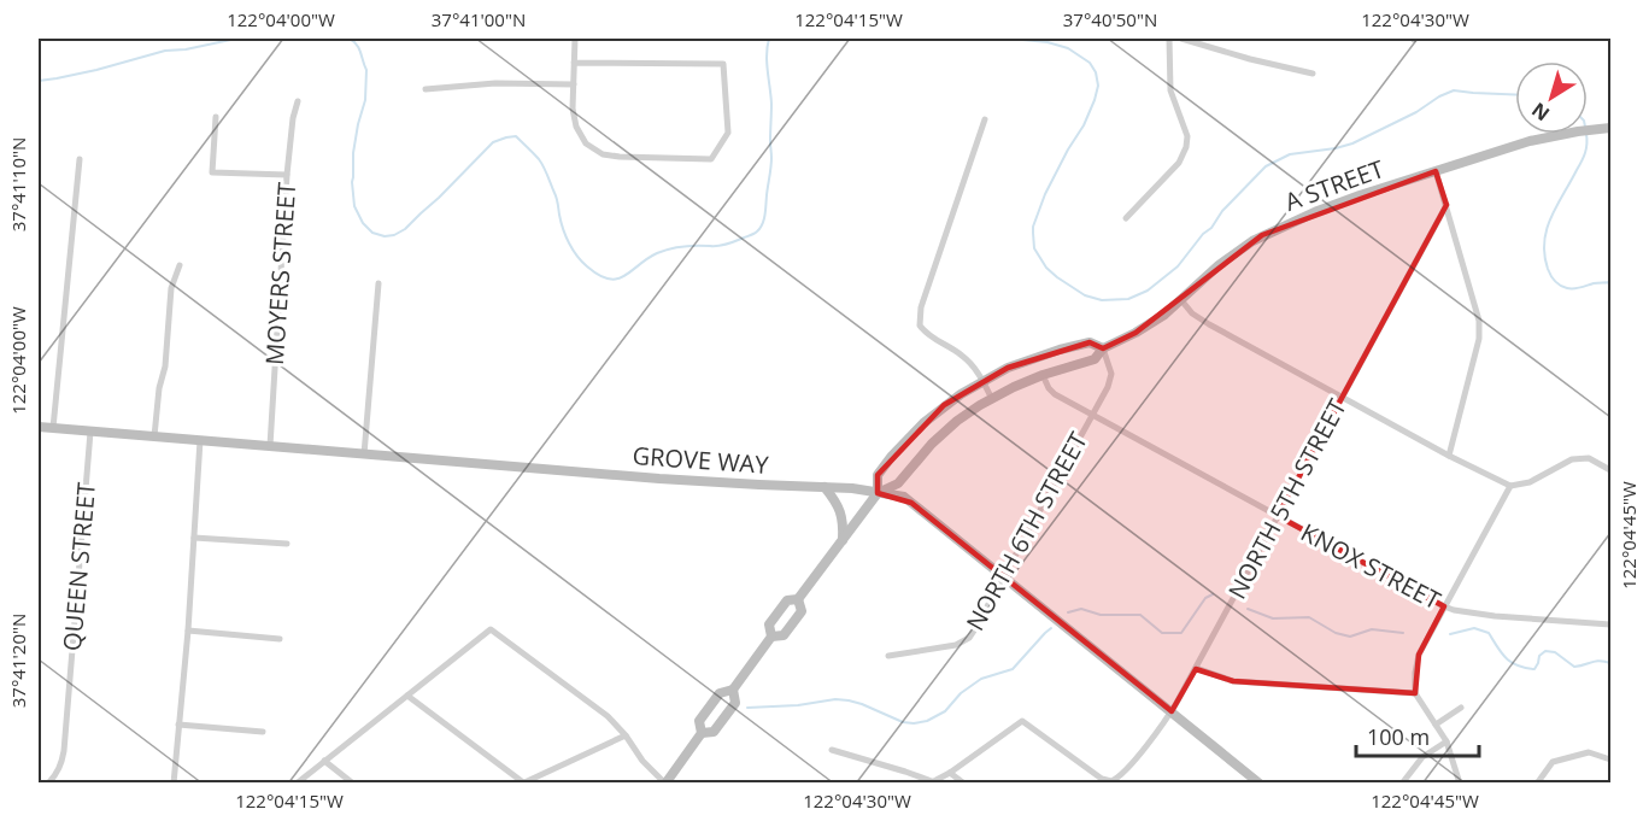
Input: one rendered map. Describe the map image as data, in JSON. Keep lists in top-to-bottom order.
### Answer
{
  "streets": {
    "main road": ["A STREET", "GROVE WAY"],
    "street": [
      "MOYERS STREET",
      "NORTH 5TH STREET",
      "NORTH 6TH STREET",
      "QUEEN STREET",
      "KNOX STREET"
    ]
  },
  "crossings": [
    ["A STREET", "GROVE WAY"],
    ["A STREET", "NORTH 6TH STREET"],
    ["A STREET", "KNOX STREET"],
    ["MOYERS STREET", "GROVE WAY"],
    ["GROVE WAY", "NORTH 5TH STREET"],
    ["GROVE WAY", "NORTH 6TH STREET"],
    ["GROVE WAY", "QUEEN STREET"],
    ["NORTH 5TH STREET", "KNOX STREET"],
    ["NORTH 6TH STREET", "KNOX STREET"]
  ],
  "scale_bar": "100 m",
  "north": "bottom left",
  "coordinates": [
    "122°04'00\"W",
    "37°41'00\"N",
    "122°04'15\"W",
    "37°40'50\"N",
    "122°04'30\"W",
    "37°41'10\"N",
    "122°04'45\"W",
    "37°41'20\"N"
  ]
}
